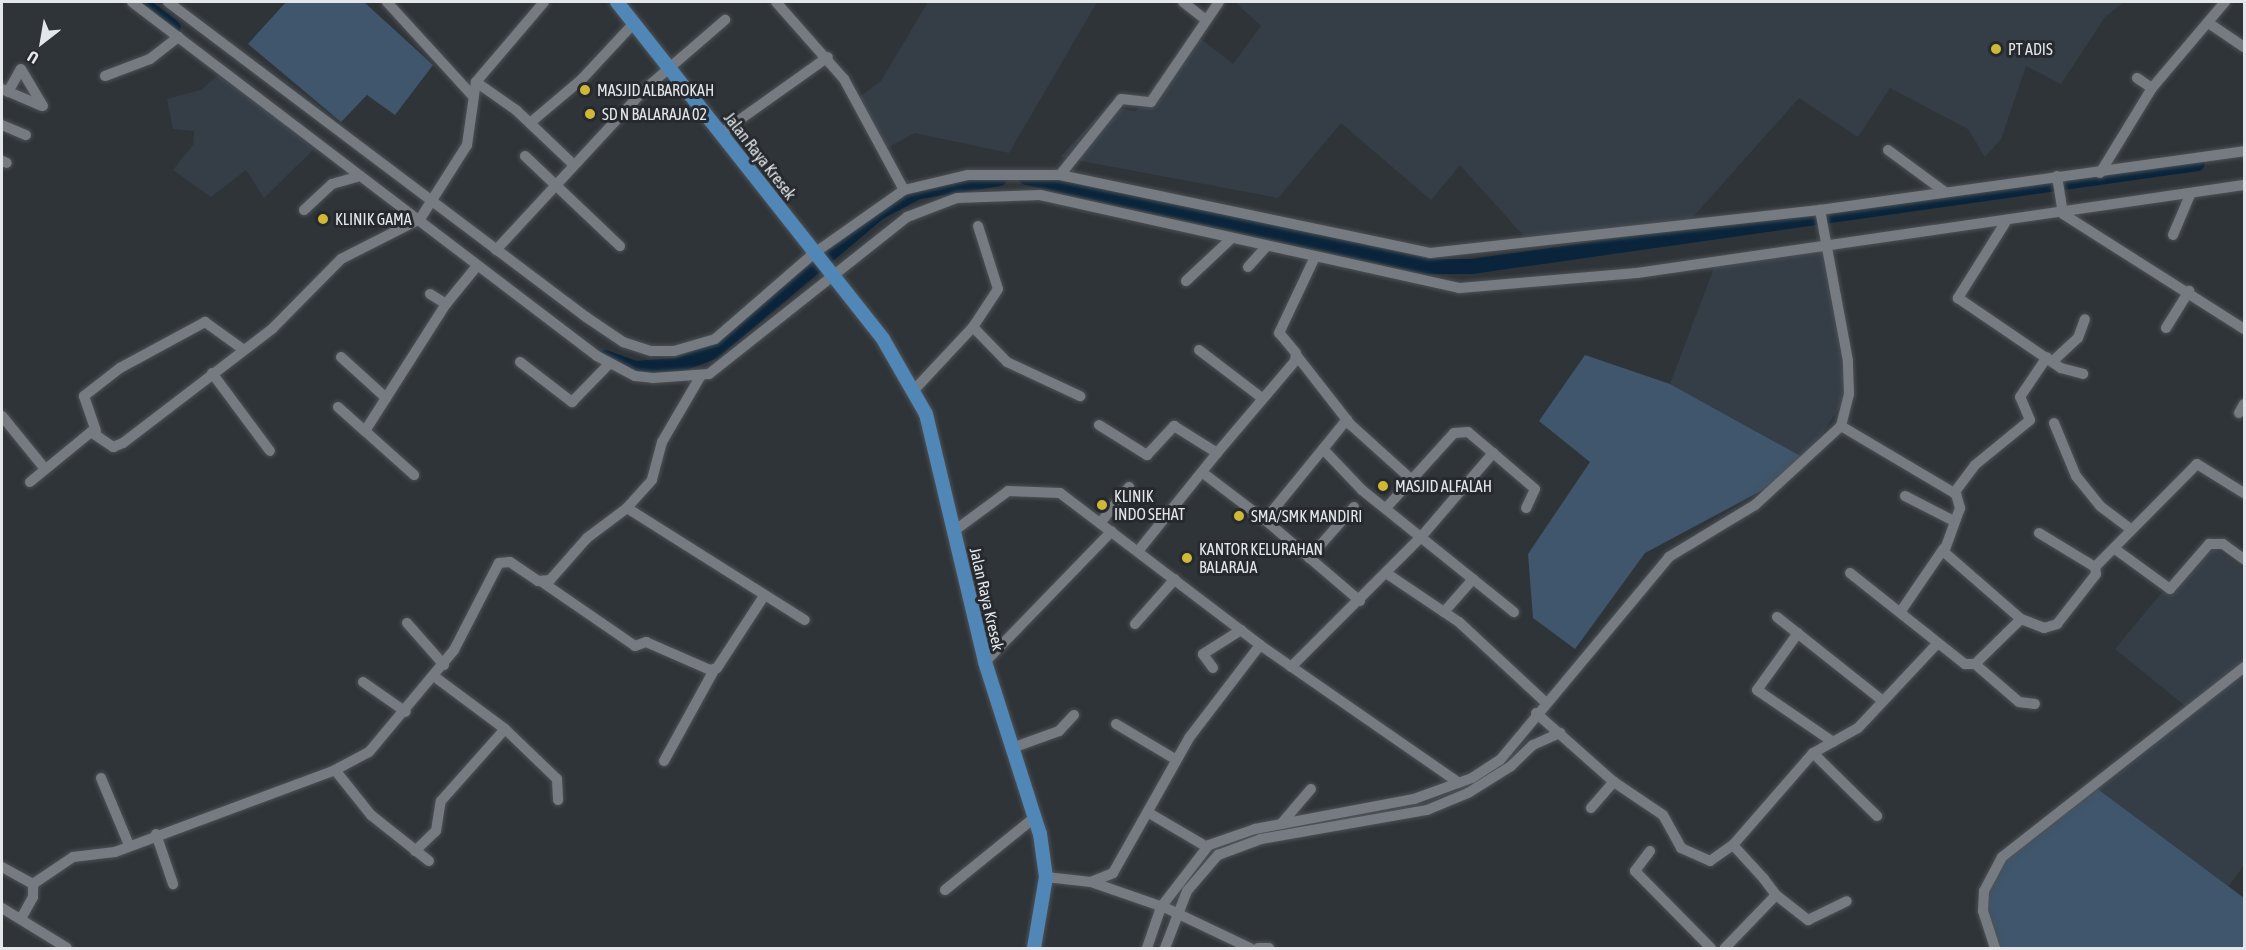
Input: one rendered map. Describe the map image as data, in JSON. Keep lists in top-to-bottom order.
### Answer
{
  "streets": {
    "main road": ["Jalan Raya Kresek"]
  },
  "places": [
    "PT ADIS",
    "MASJID ALBAROKAH",
    "SD N BALARAJA 02",
    "KLINIK GAMA",
    "MASJID ALFALAH",
    "KLINIK INDO SEHAT",
    "SMA/SMK MANDIRI",
    "KANTOR KELURAHAN BALARAJA"
  ],
  "north": "bottom left"
}
